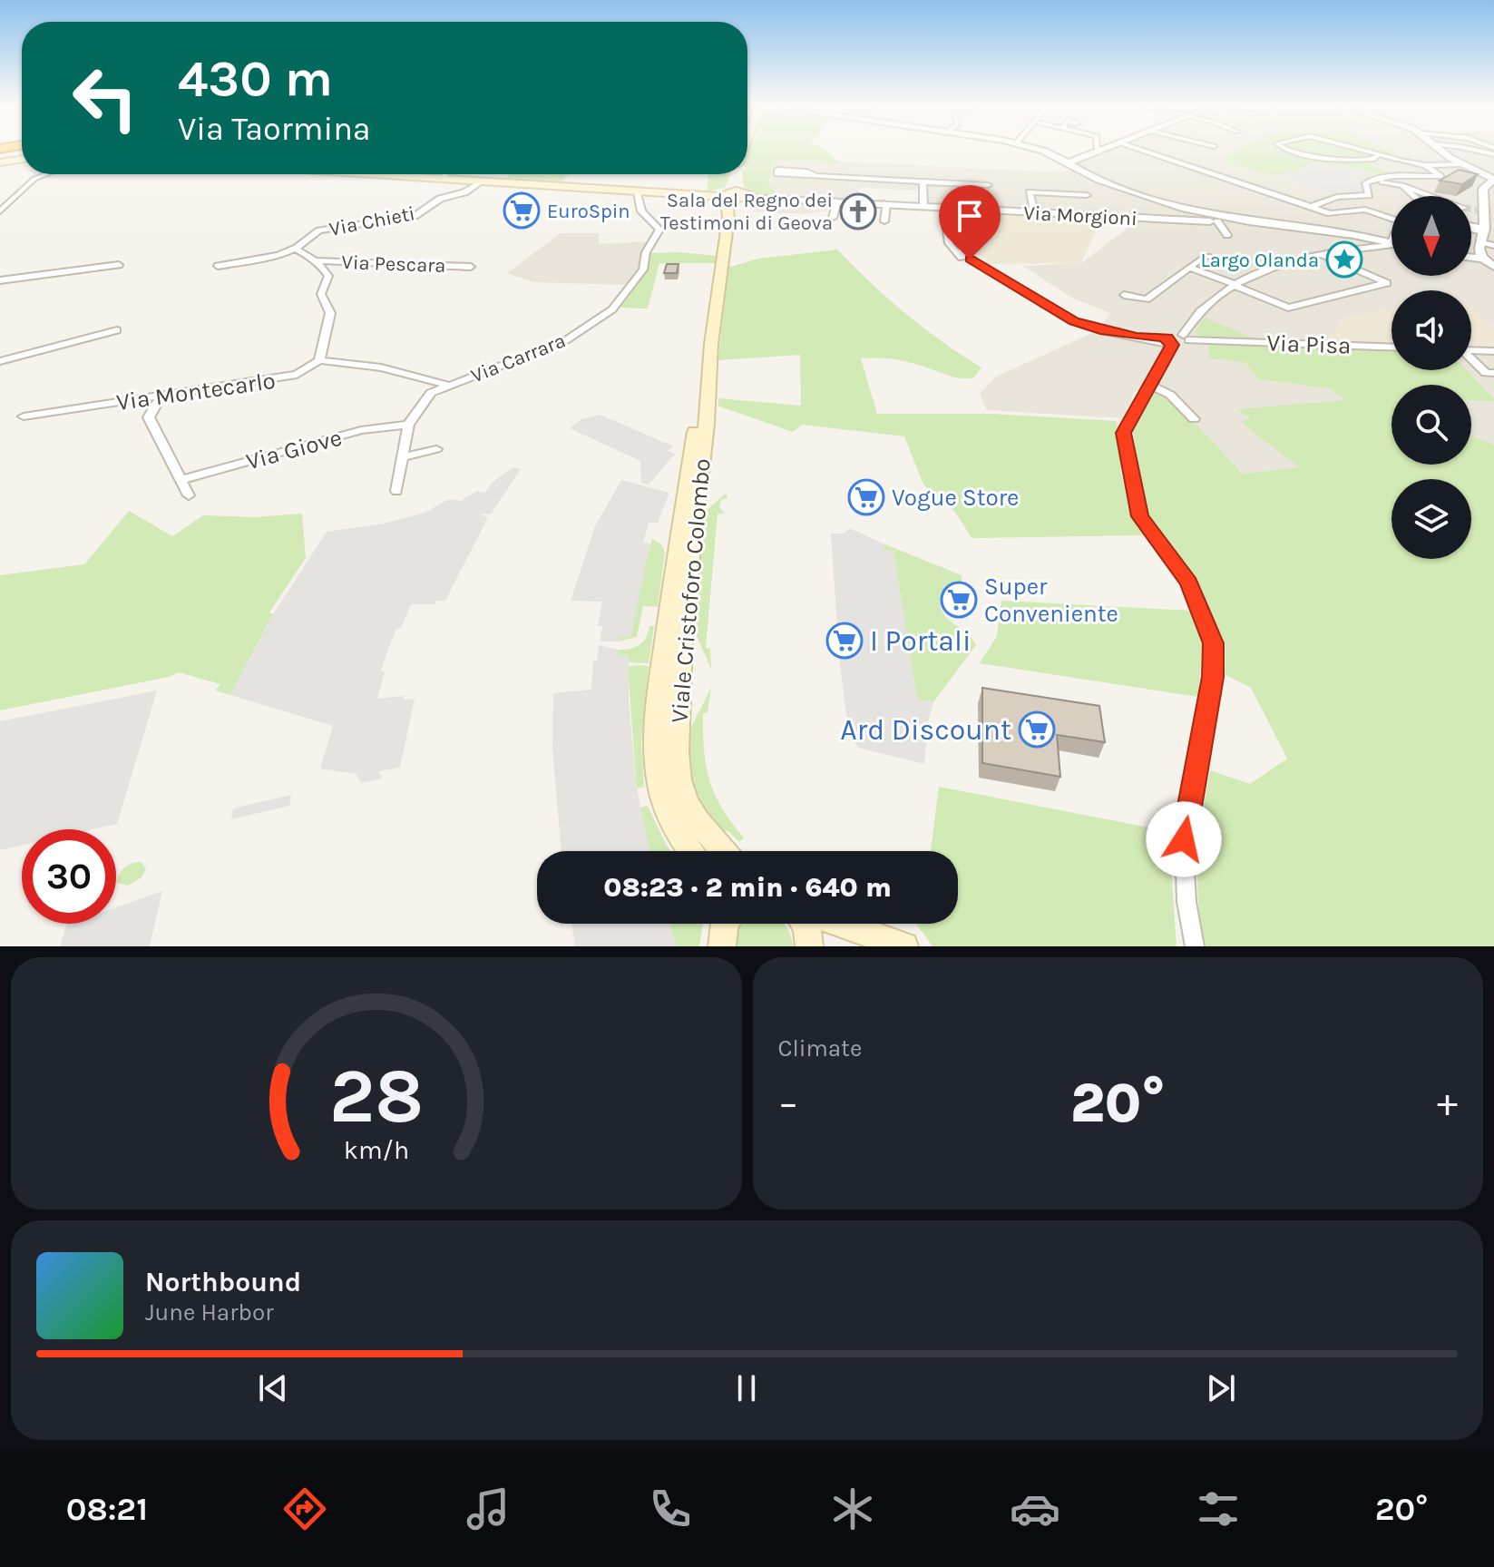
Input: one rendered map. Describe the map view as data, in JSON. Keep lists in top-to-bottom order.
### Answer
{
  "streets": {
    "main road": ["Viale Cristoforo Colombo"],
    "street": [
      "Via Morgioni",
      "Via Chieti",
      "Via Pescara",
      "Via Pisa",
      "Via Carrara",
      "Via Montecarlo",
      "Via Giove"
    ]
  },
  "places": {
    "supermarket": [
      "EuroSpin",
      "Vogue Store",
      "Super Conveniente",
      "I Portali",
      "Ard Discount"
    ],
    "church": ["Sala del Regno dei Testimoni di Geova"],
    "place": ["Largo Olanda"]
  },
  "north": "bottom",
  "page": {
    "turn": ["430 m", "Via Taormina"],
    "limit": "30",
    "trip": "08:23 · 2 min · 640 m",
    "tile": "Climate",
    "heat": ["−", "20°", "+"],
    "song": ["Northbound", "June Harbor"],
    "tabs": ["08:21", "20°"],
    "gauge": ["28", "km/h"]
  }
}
